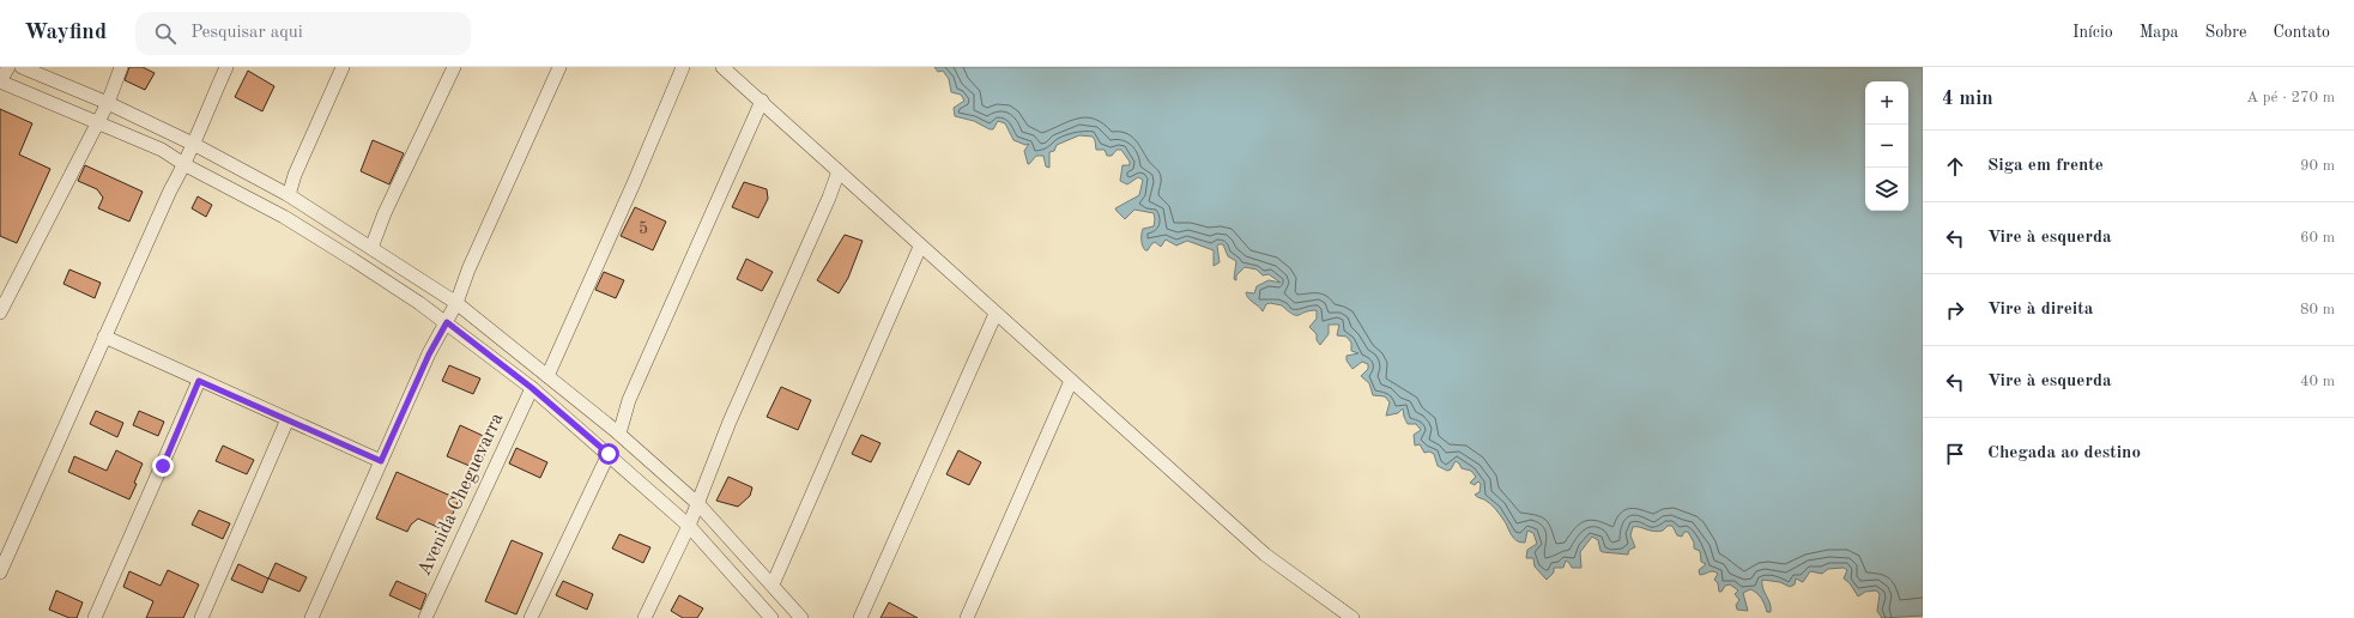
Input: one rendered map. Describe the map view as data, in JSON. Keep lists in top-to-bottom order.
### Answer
{
  "streets": {
    "street": ["Avenida Cheguevarra"]
  },
  "house_numbers": ["5"],
  "page": {
    "header": "Wayfind",
    "search": "Pesquisar aqui",
    "nav": [
      "Início",
      "Mapa",
      "Sobre",
      "Contato"
    ],
    "heading": ["4 min", "A pé · 270 m"],
    "map_buttons": ["+", "−"],
    "list": [
      ["Siga em frente", "90 m"],
      ["Vire à esquerda", "60 m"],
      ["Vire à direita", "80 m"],
      ["Vire à esquerda", "40 m"],
      "Chegada ao destino"
    ]
  }
}
